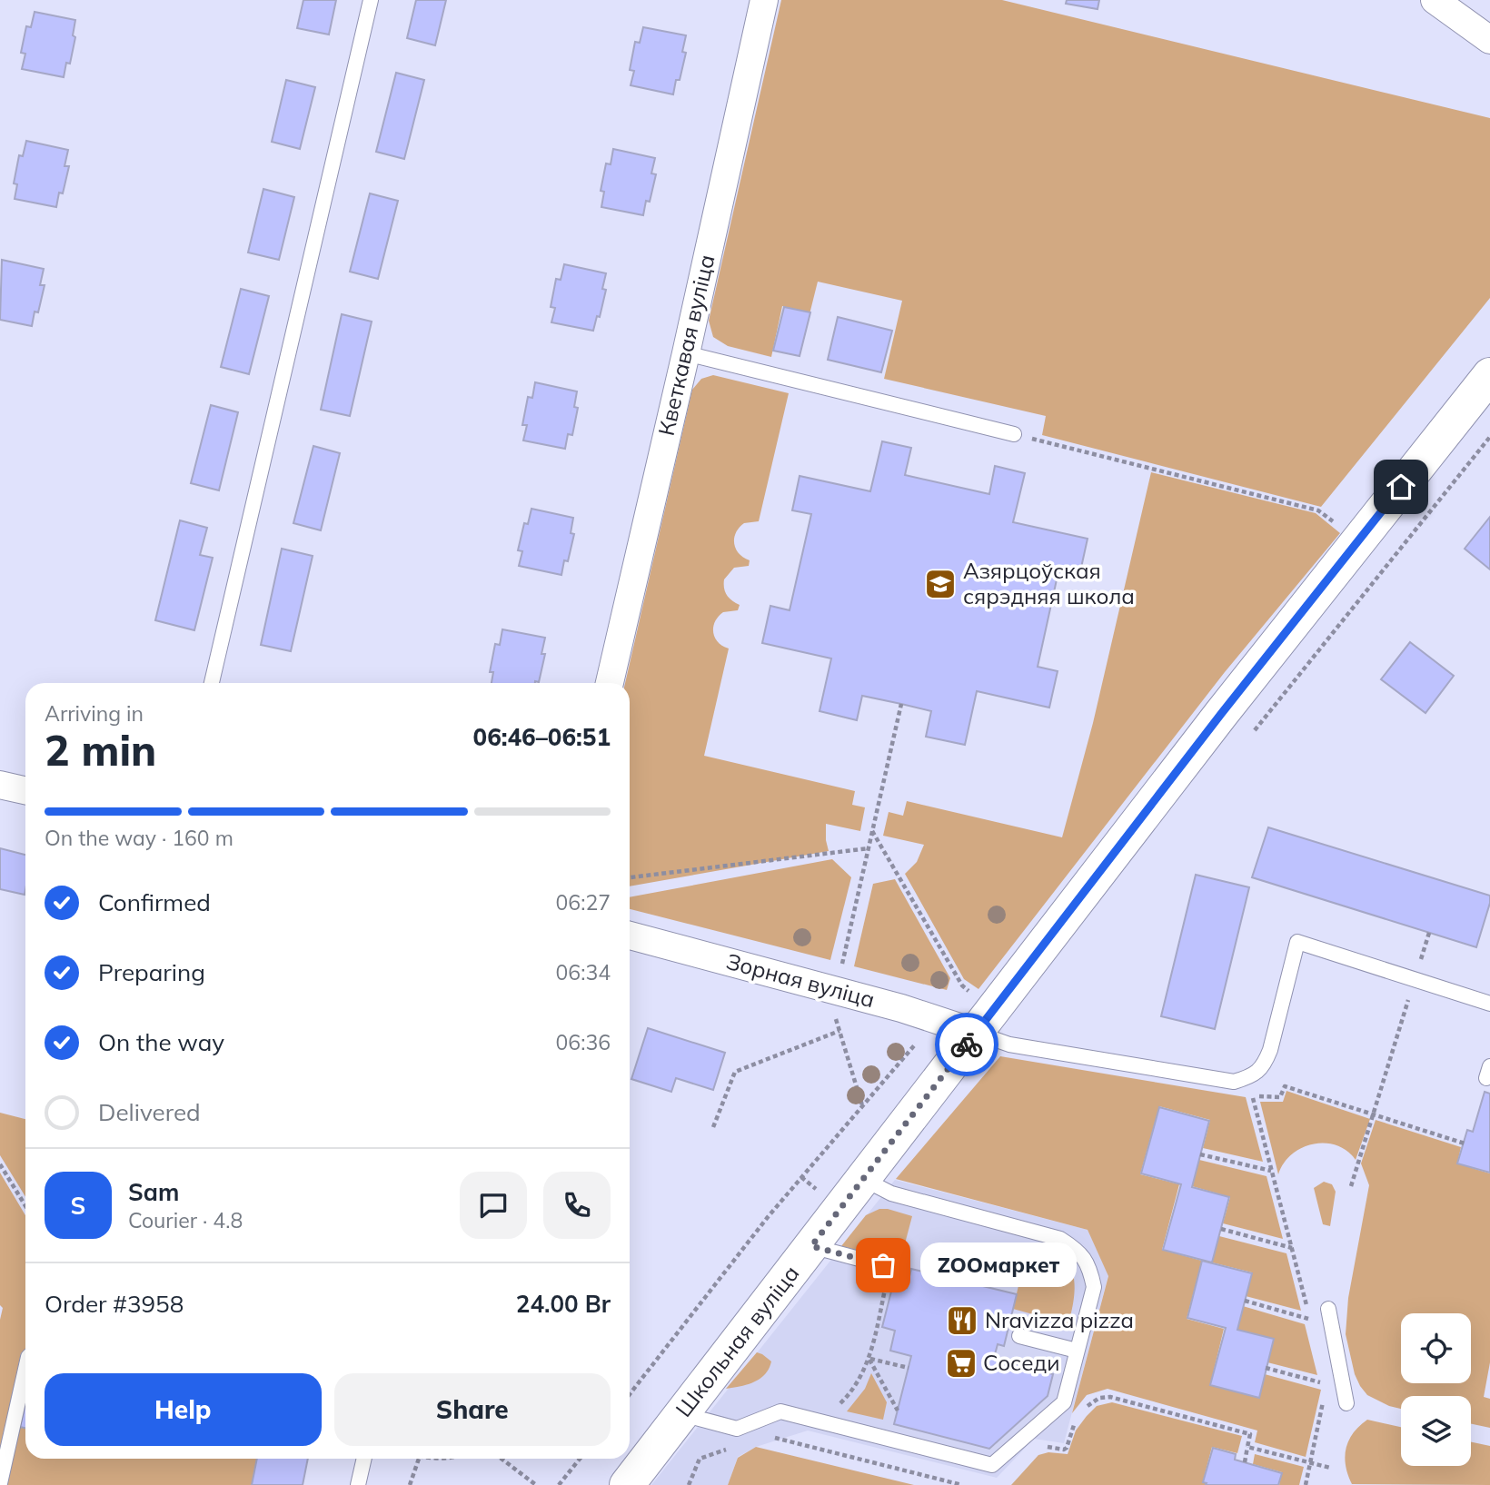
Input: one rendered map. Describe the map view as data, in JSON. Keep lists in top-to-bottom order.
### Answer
{
  "streets": {
    "street": ["Кветкавая вуліца", "Зорная вуліца", "Школьная вуліца"]
  },
  "crossings": [
    ["Зорная вуліца", "Школьная вуліца"]
  ],
  "places": {
    "school or university": ["Азярцоўская сярэдняя школа"],
    "other": ["ZOOмаркет"],
    "restaurant": ["Nravizza pizza"],
    "supermarket": ["Соседи"]
  },
  "page": {
    "heading": ["2 min", "Arriving in", "06:46–06:51"],
    "panel": [
      "Sam",
      "Courier · 4.8",
      "Order #3958",
      "24.00 Br"
    ],
    "bar": "On the way · 160 m",
    "list": [
      ["Confirmed", "06:27"],
      ["Preparing", "06:34"],
      ["On the way", "06:36"],
      "Delivered"
    ],
    "round": "S",
    "bubble": "ZOOмаркет",
    "buttons": ["Help", "Share"]
  }
}
